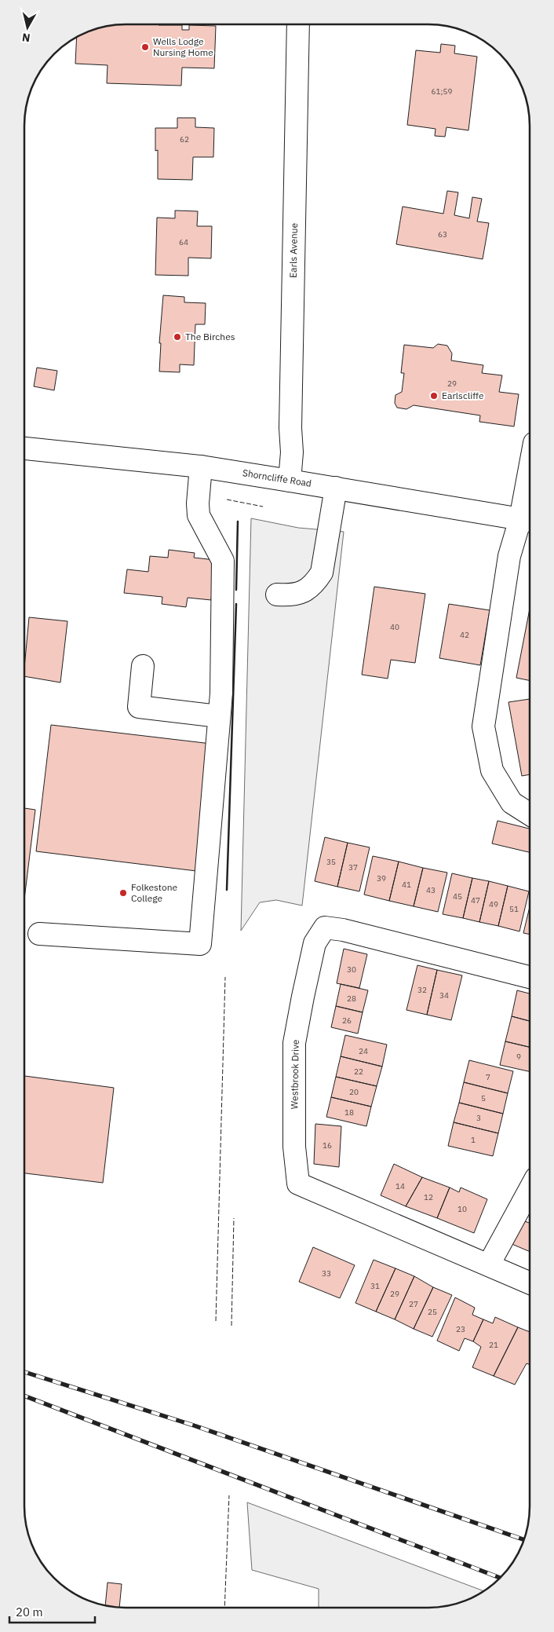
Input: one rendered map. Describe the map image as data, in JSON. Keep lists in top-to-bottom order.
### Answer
{
  "streets": {
    "main road": ["Earls Avenue", "Shorncliffe Road", "Westbrook Drive"]
  },
  "crossings": [
    ["Earls Avenue", "Shorncliffe Road"]
  ],
  "places": [
    "Wells Lodge Nursing Home",
    "The Birches",
    "Earlscliffe",
    "Folkestone College"
  ],
  "house_numbers": [
    "61;59",
    "62",
    "63",
    "64",
    "29",
    "40",
    "42",
    "35",
    "37",
    "39",
    "41",
    "43",
    "45",
    "47",
    "49",
    "51",
    "30",
    "32",
    "34",
    "28",
    "26",
    "24",
    "9",
    "22",
    "7",
    "20",
    "5",
    "18",
    "3",
    "1",
    "16",
    "14",
    "12",
    "10",
    "33",
    "31",
    "29",
    "27",
    "25",
    "23",
    "21"
  ],
  "scale_bar": "20 m",
  "north": "bottom"
}
